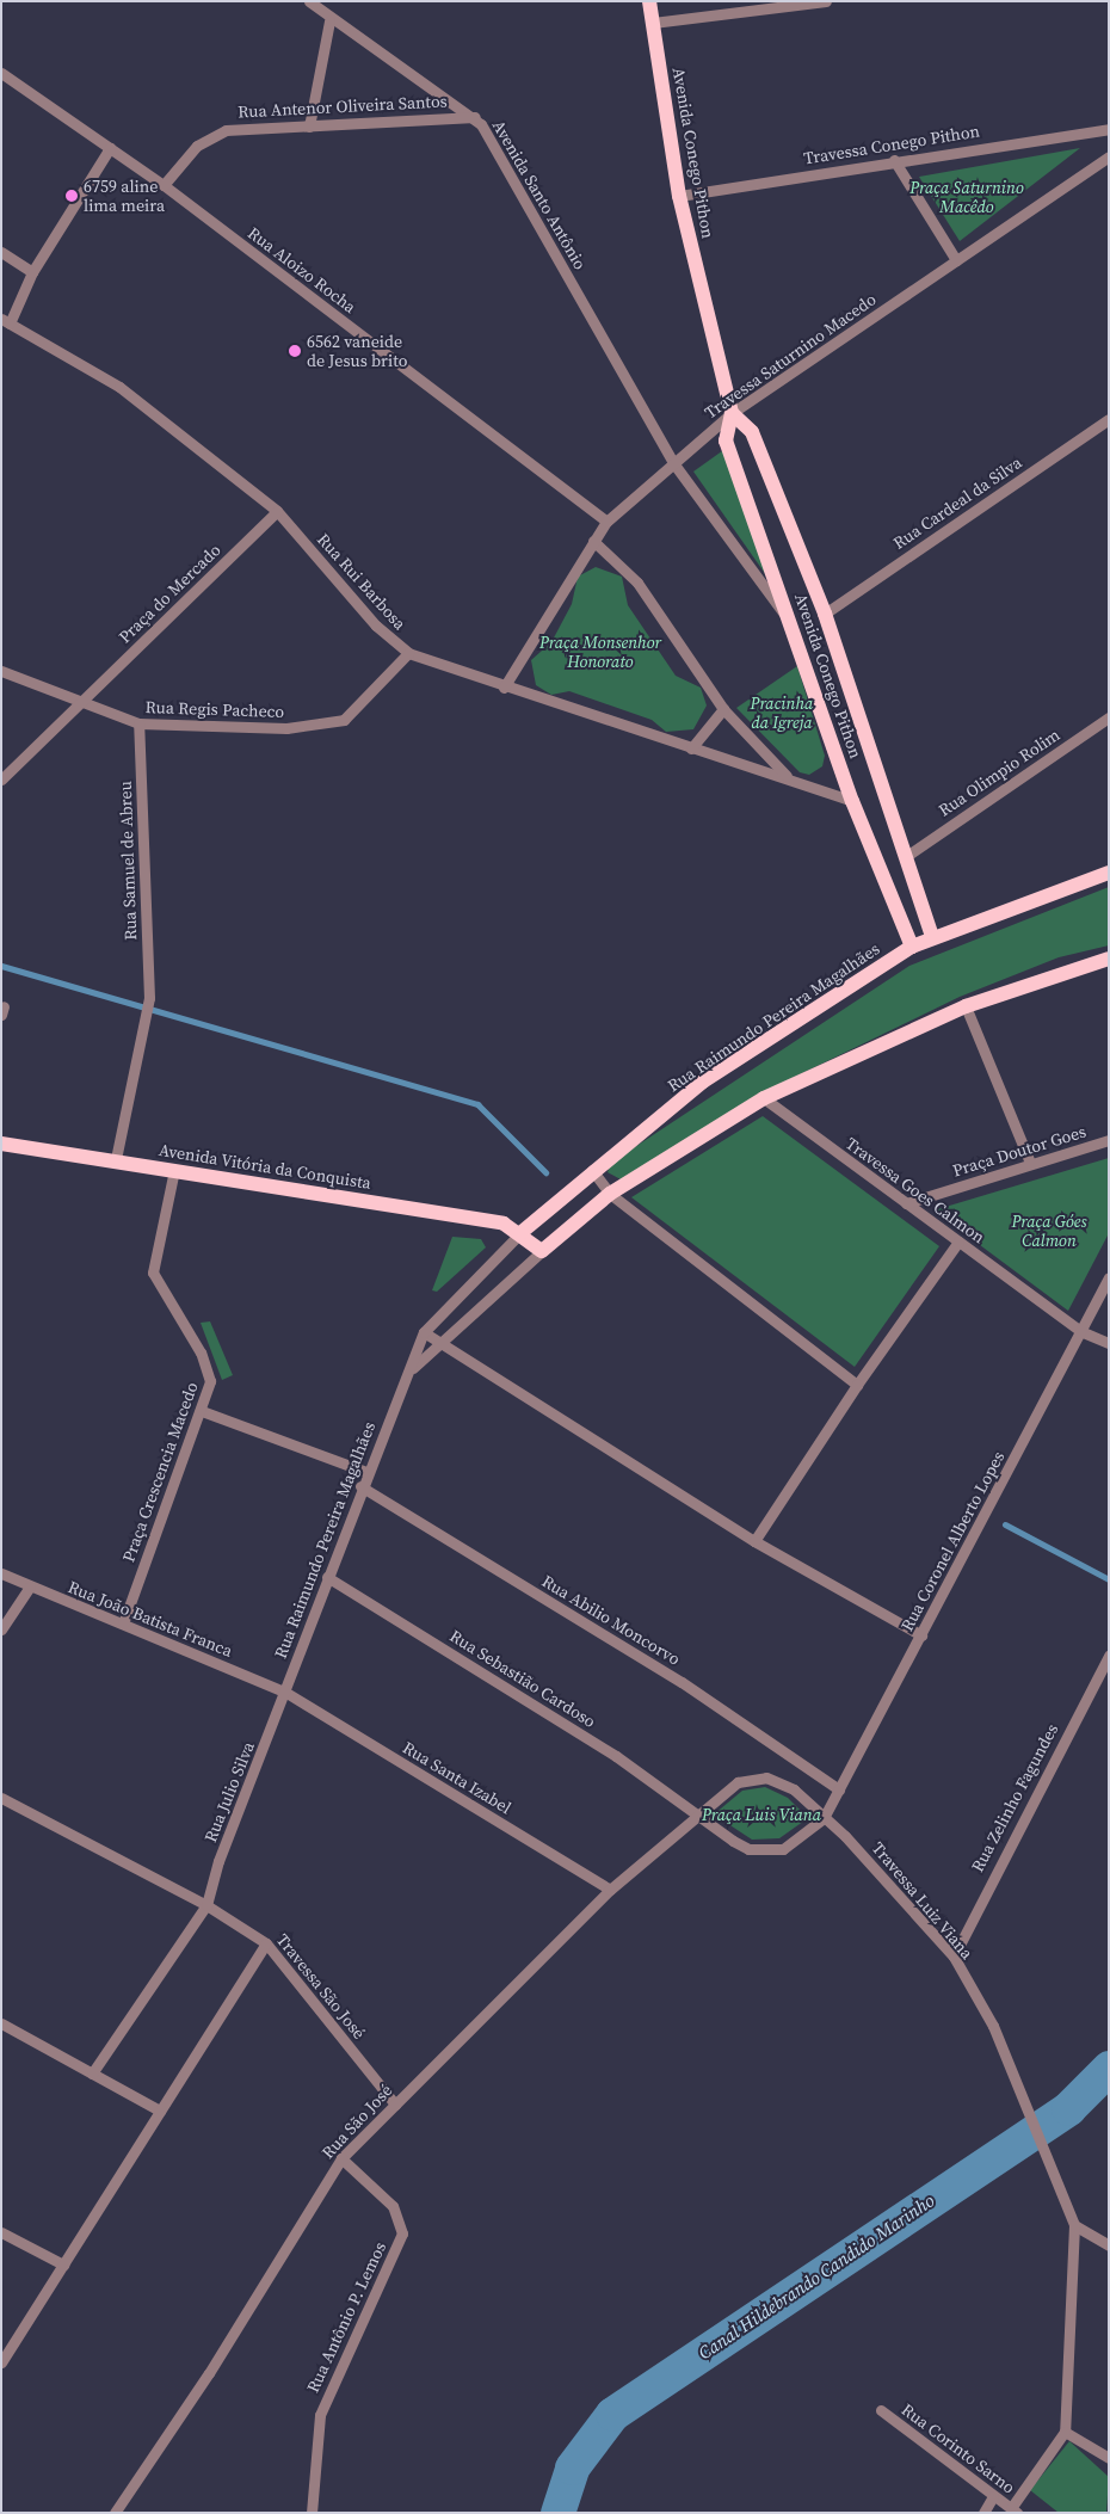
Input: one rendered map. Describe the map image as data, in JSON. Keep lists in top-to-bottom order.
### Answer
{
  "streets": {
    "main road": ["Avenida Conego Pithon", "Rua Raimundo Pereira Magalhães", "Avenida Vitória da Conquista"],
    "street": [
      "Rua Antenor Oliveira Santos",
      "Travessa Conego Pithon",
      "Avenida Santo Antônio",
      "Rua Aloizo Rocha",
      "Travessa Saturnino Macedo",
      "Rua Cardeal da Silva",
      "Rua Rui Barbosa",
      "Praça do Mercado",
      "Rua Regis Pacheco",
      "Rua Olimpio Rolim",
      "Rua Samuel de Abreu",
      "Praça Doutor Goes",
      "Travessa Goes Calmon",
      "Praça Crescencia Macedo",
      "Rua Coronel Alberto Lopes",
      "Rua João Batista Franca",
      "Rua Abilio Moncorvo",
      "Rua Sebastião Cardoso",
      "Rua Santa Izabel",
      "Rua Julio Silva",
      "Rua Zelinho Fagundes",
      "Travessa Luiz Viana",
      "Travessa São José",
      "Rua São José",
      "Rua Antônio P. Lemos",
      "Rua Corinto Sarno"
    ]
  },
  "crossings": [
    ["Rua Antenor Oliveira Santos", "Avenida Santo Antônio"],
    ["Rua Antenor Oliveira Santos", "Rua Aloizo Rocha"],
    ["Travessa Conego Pithon", "Avenida Conego Pithon"],
    ["Avenida Conego Pithon", "Avenida Santo Antônio"],
    ["Avenida Conego Pithon", "Travessa Saturnino Macedo"],
    ["Avenida Conego Pithon", "Rua Cardeal da Silva"],
    ["Avenida Conego Pithon", "Rua Rui Barbosa"],
    ["Avenida Conego Pithon", "Rua Olimpio Rolim"],
    ["Avenida Conego Pithon", "Rua Raimundo Pereira Magalhães"],
    ["Avenida Santo Antônio", "Travessa Saturnino Macedo"],
    ["Rua Aloizo Rocha", "Travessa Saturnino Macedo"],
    ["Travessa Saturnino Macedo", "Rua Rui Barbosa"],
    ["Rua Rui Barbosa", "Praça do Mercado"],
    ["Rua Rui Barbosa", "Rua Regis Pacheco"],
    ["Praça do Mercado", "Rua Regis Pacheco"],
    ["Rua Regis Pacheco", "Rua Samuel de Abreu"],
    ["Rua Samuel de Abreu", "Avenida Vitória da Conquista"],
    ["Rua Raimundo Pereira Magalhães", "Avenida Vitória da Conquista"],
    ["Rua Raimundo Pereira Magalhães", "Rua João Batista Franca"],
    ["Rua Raimundo Pereira Magalhães", "Rua Abilio Moncorvo"],
    ["Rua Raimundo Pereira Magalhães", "Rua Sebastião Cardoso"],
    ["Rua Raimundo Pereira Magalhães", "Rua Santa Izabel"],
    ["Rua Raimundo Pereira Magalhães", "Rua Julio Silva"],
    ["Praça Doutor Goes", "Travessa Goes Calmon"],
    ["Avenida Vitória da Conquista", "Praça Crescencia Macedo"],
    ["Travessa Goes Calmon", "Rua Coronel Alberto Lopes"],
    ["Praça Crescencia Macedo", "Rua João Batista Franca"],
    ["Rua Coronel Alberto Lopes", "Rua Abilio Moncorvo"],
    ["Rua Coronel Alberto Lopes", "Travessa Luiz Viana"],
    ["Rua João Batista Franca", "Rua Santa Izabel"],
    ["Rua João Batista Franca", "Rua Julio Silva"],
    ["Rua Sebastião Cardoso", "Travessa Luiz Viana"],
    ["Rua Sebastião Cardoso", "Rua São José"],
    ["Rua Santa Izabel", "Rua Julio Silva"],
    ["Rua Santa Izabel", "Rua São José"],
    ["Rua Julio Silva", "Travessa São José"],
    ["Rua Zelinho Fagundes", "Travessa Luiz Viana"],
    ["Travessa Luiz Viana", "Rua São José"],
    ["Travessa São José", "Rua São José"],
    ["Rua São José", "Rua Antônio P. Lemos"]
  ],
  "water": ["Canal Hildebrando Candido Marinho"],
  "parks": [
    "Praça Saturnino Macêdo",
    "Praça Monsenhor Honorato",
    "Pracinha da Igreja",
    "Praça Góes Calmon",
    "Praça Luis Viana"
  ],
  "places": ["6759 aline lima meira", "6562 vaneide de Jesus brito"]
}
